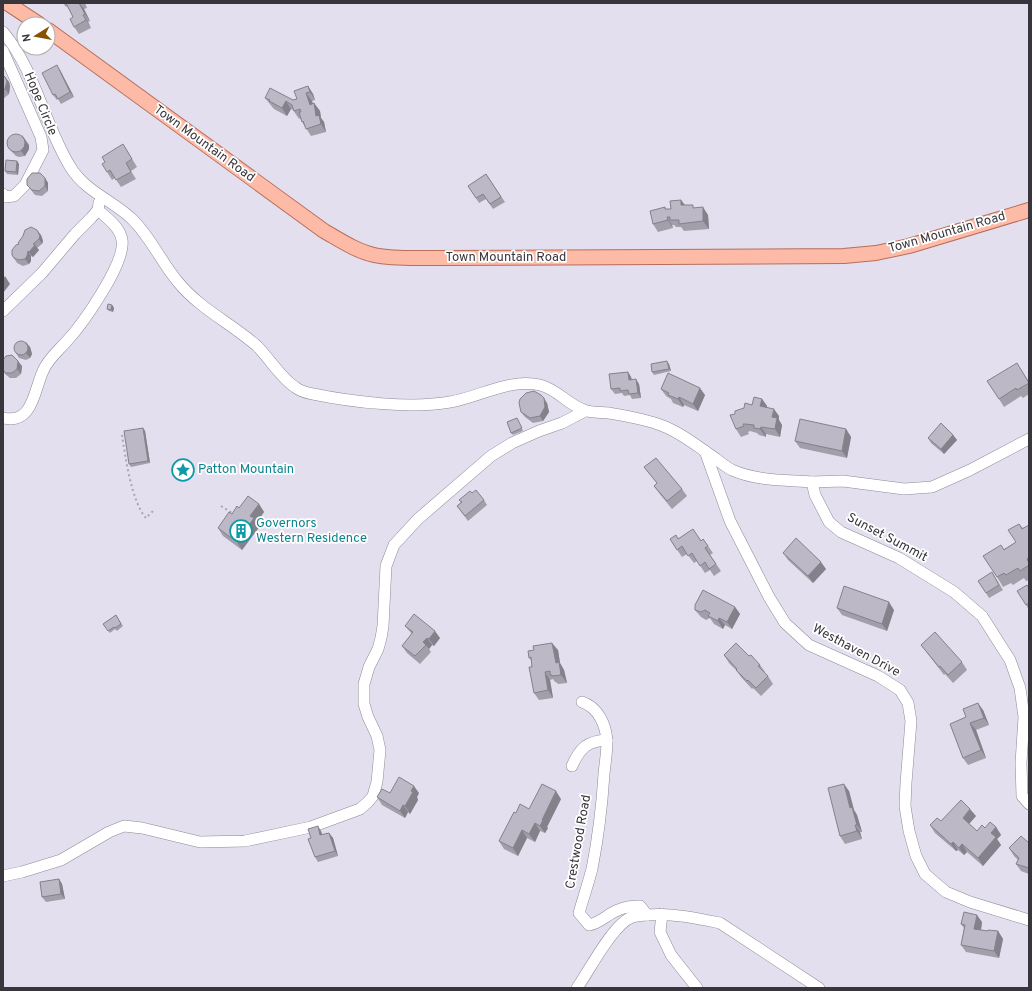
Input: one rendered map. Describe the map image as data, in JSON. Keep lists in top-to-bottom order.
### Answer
{
  "streets": {
    "main road": ["Town Mountain Road"],
    "street": [
      "Hope Circle",
      "Sunset Summit",
      "Westhaven Drive",
      "Crestwood Road"
    ]
  },
  "places": {
    "place": ["Patton Mountain"],
    "building": ["Governors Western Residence"]
  },
  "north": "left"
}
